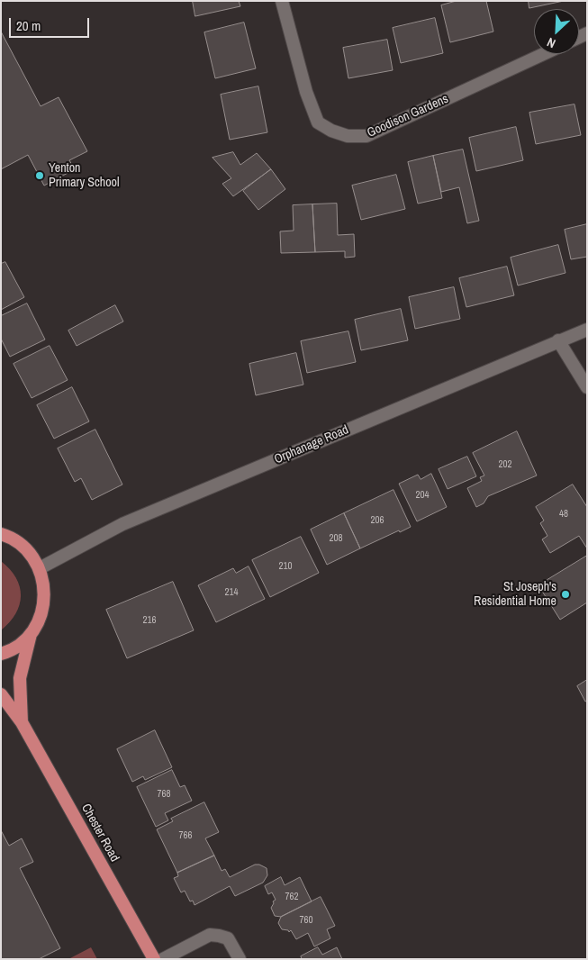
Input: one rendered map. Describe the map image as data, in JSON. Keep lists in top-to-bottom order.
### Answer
{
  "streets": {
    "highway": ["Chester Road"],
    "street": ["Goodison Gardens", "Orphanage Road"]
  },
  "crossings": [
    ["Orphanage Road", "Chester Road"]
  ],
  "places": ["Yenton Primary School", "St Joseph's Residential Home"],
  "house_numbers": [
    "202",
    "204",
    "48",
    "206",
    "208",
    "210",
    "214",
    "216",
    "768",
    "766",
    "762",
    "760"
  ],
  "scale_bar": "20 m",
  "north": "bottom left"
}
